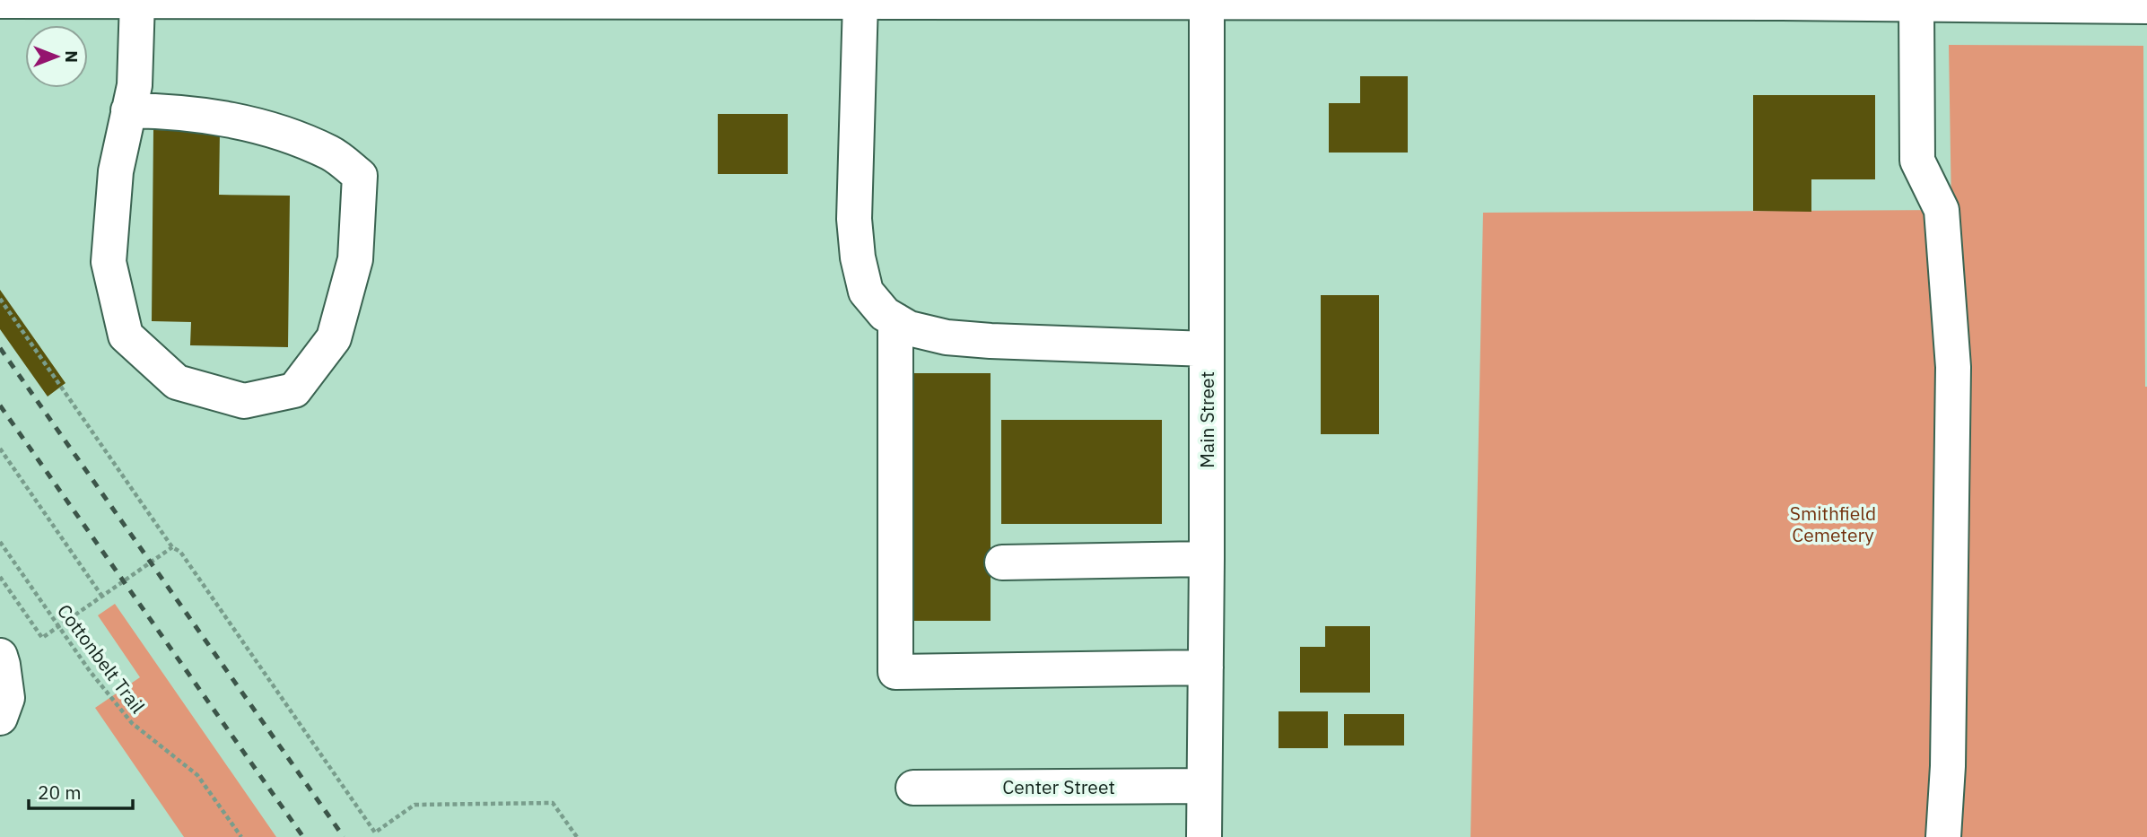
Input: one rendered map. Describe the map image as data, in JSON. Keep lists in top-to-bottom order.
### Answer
{
  "streets": {
    "main road": ["Main Street", "Center Street"],
    "path": ["Cottonbelt Trail"]
  },
  "crossings": [
    ["Main Street", "Center Street"]
  ],
  "parks": ["Smithfield Cemetery"],
  "scale_bar": "20 m",
  "north": "right"
}
